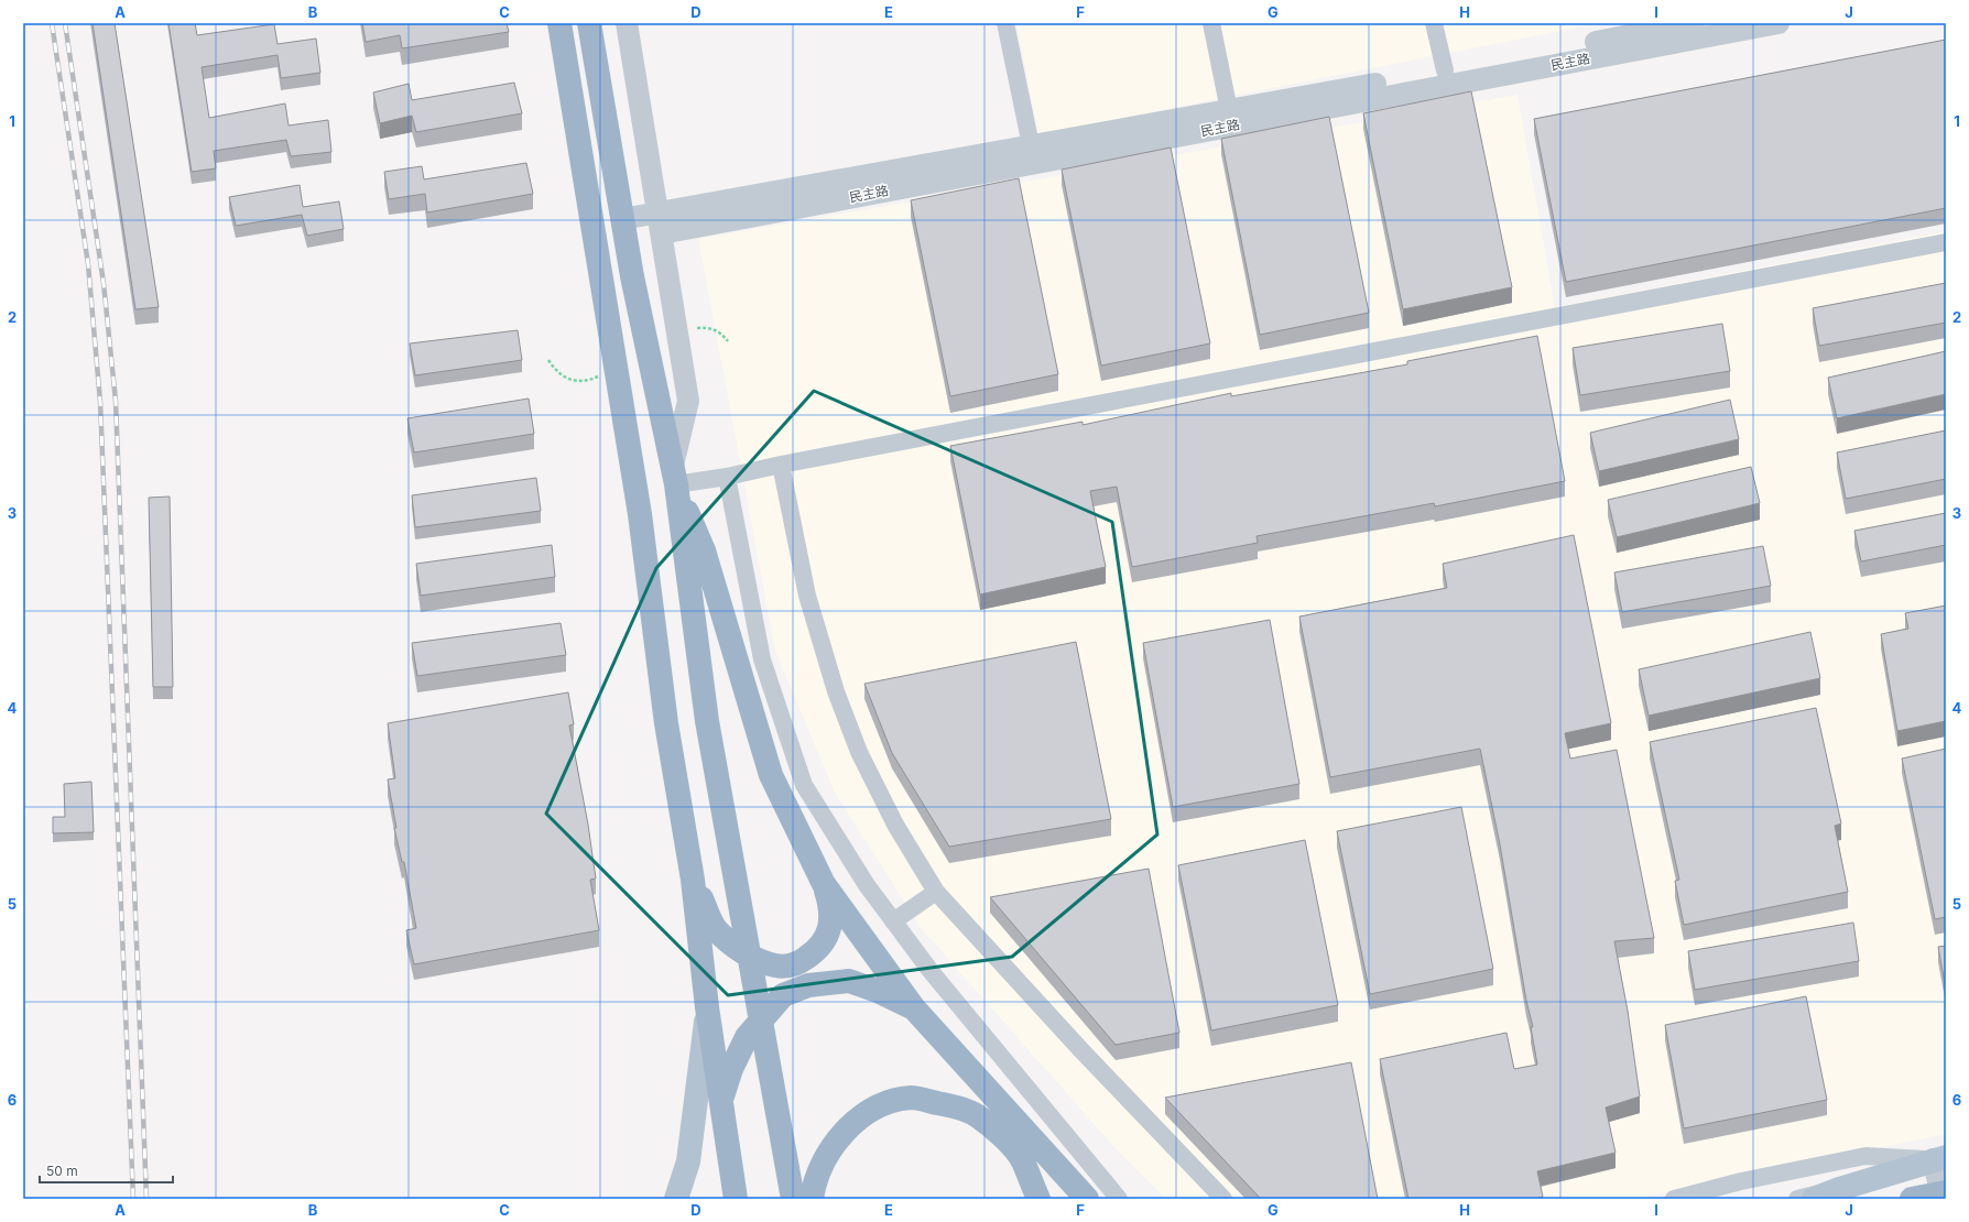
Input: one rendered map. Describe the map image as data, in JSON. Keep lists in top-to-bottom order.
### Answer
{
  "streets": {
    "street": ["民主路"]
  },
  "scale_bar": "50 m",
  "grid": {
    "columns": [
      "A",
      "B",
      "C",
      "D",
      "E",
      "F",
      "G",
      "H",
      "I",
      "J"
    ],
    "rows": [
      "1",
      "2",
      "3",
      "4",
      "5",
      "6"
    ]
  }
}
